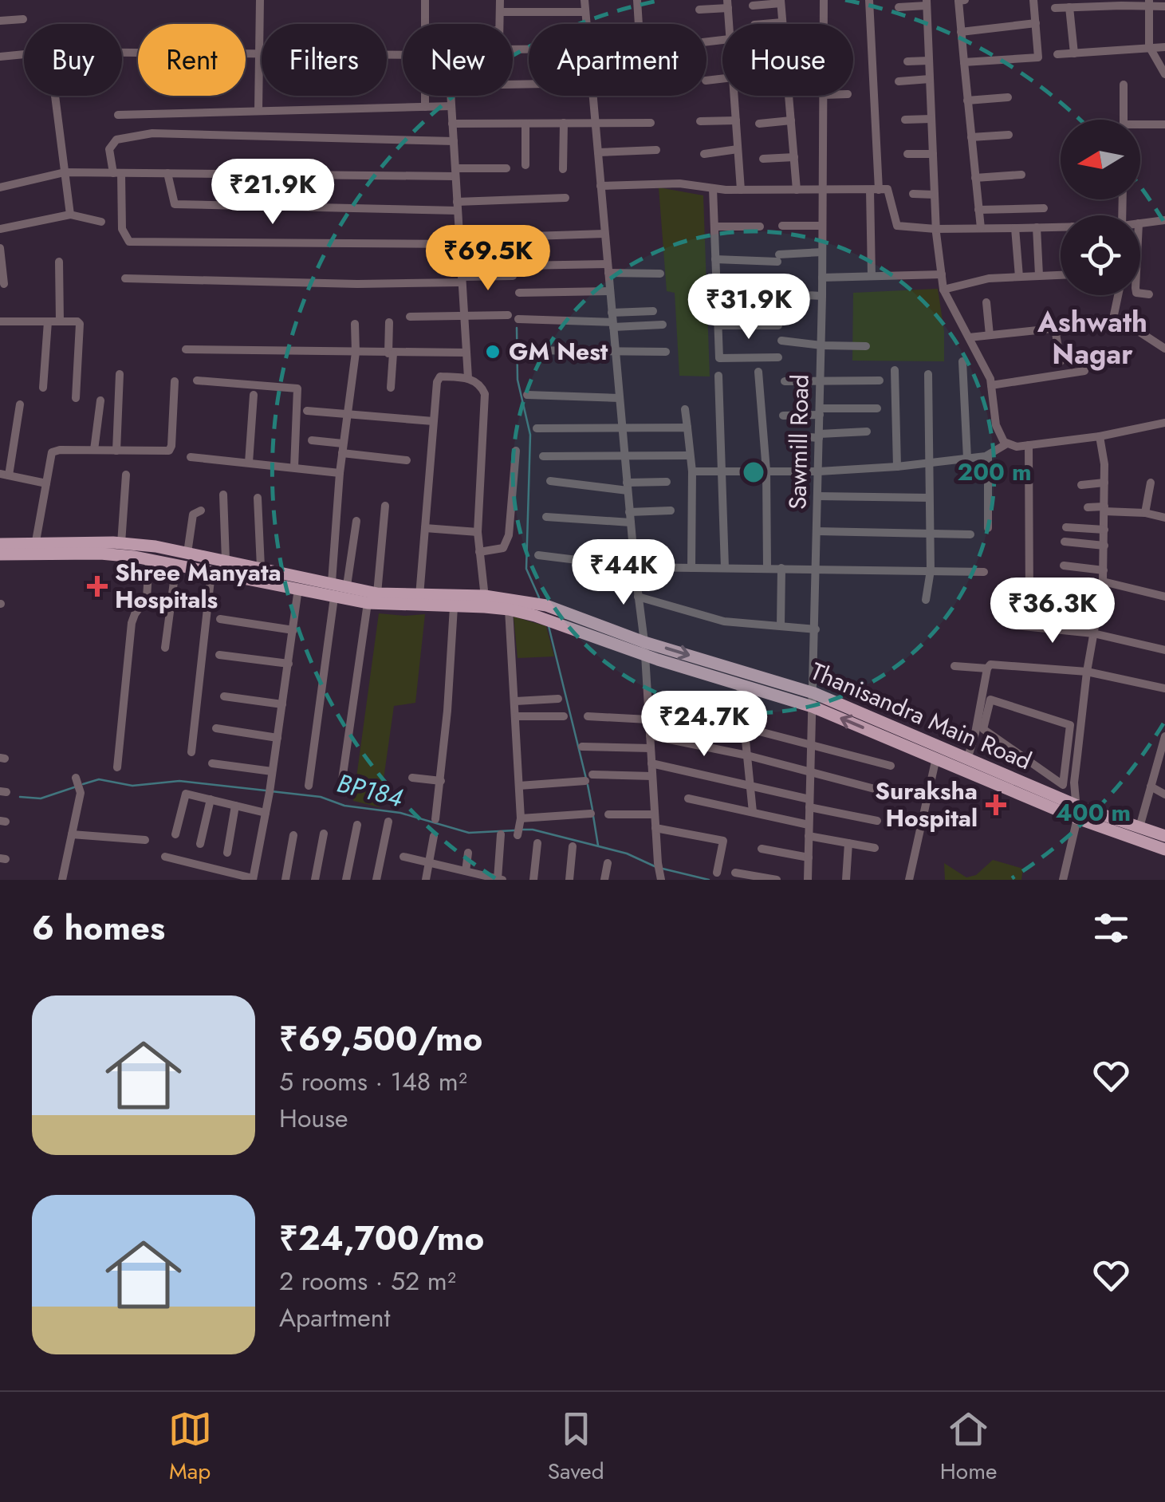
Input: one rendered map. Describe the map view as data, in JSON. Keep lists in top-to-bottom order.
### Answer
{
  "streets": {
    "main road": ["Thanisandra Main Road"],
    "street": ["Sawmill Road"]
  },
  "crossings": [
    ["Sawmill Road", "Thanisandra Main Road"]
  ],
  "districts": ["Ashwath Nagar"],
  "water": ["BP184"],
  "places": {
    "other": ["GM Nest"],
    "health": ["Shree Manyata Hospitals", "Suraksha Hospital"]
  },
  "north": "left",
  "page": {
    "chip": [
      "Buy",
      "Rent",
      "Filters",
      "New",
      "Apartment",
      "House"
    ],
    "price": [
      "₹21.9K",
      "₹69.5K",
      "₹31.9K",
      "₹44K",
      "₹36.3K",
      "₹24.7K"
    ],
    "heading": "6 homes",
    "list": [
      {
        "name": "₹69,500/mo",
        "note": "5 rooms · 148 m² · House"
      },
      {
        "name": "₹24,700/mo",
        "note": "2 rooms · 52 m² · Apartment"
      }
    ],
    "tabs": ["Map", "Saved", "Home"]
  },
  "rings": ["200 m", "400 m"]
}
